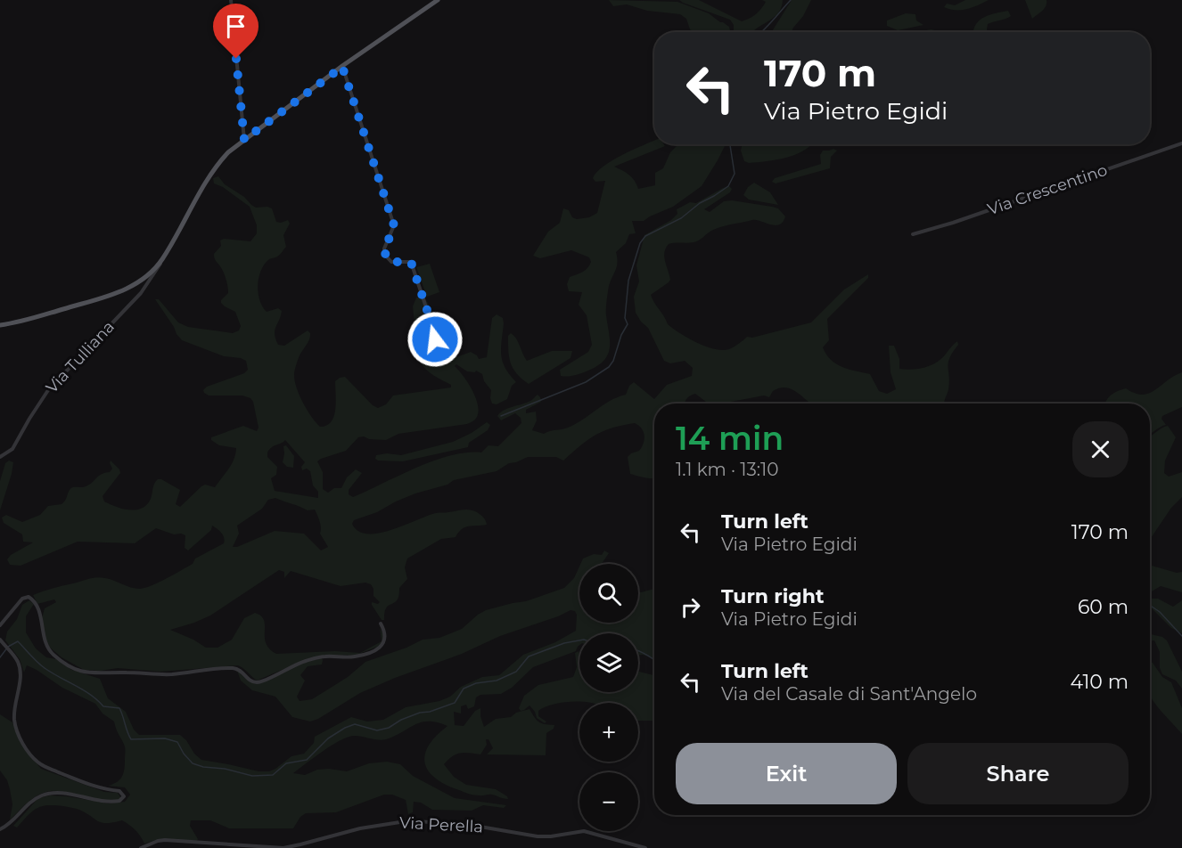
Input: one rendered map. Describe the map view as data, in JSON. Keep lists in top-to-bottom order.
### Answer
{
  "streets": {
    "street": ["Via Crescentino", "Via Tulliana", "Via Perella"]
  },
  "page": {
    "turn": ["170 m", "Via Pietro Egidi"],
    "heading": ["14 min", "1.1 km · 13:10"],
    "list": [
      {
        "name": "Turn left",
        "note": "Via Pietro Egidi",
        "value": "170 m"
      },
      {
        "name": "Turn right",
        "note": "Via Pietro Egidi",
        "value": "60 m"
      },
      {
        "name": "Turn left",
        "note": "Via del Casale di Sant'Angelo",
        "value": "410 m"
      }
    ],
    "map_buttons": ["+", "−"],
    "buttons": ["Exit", "Share"]
  }
}
